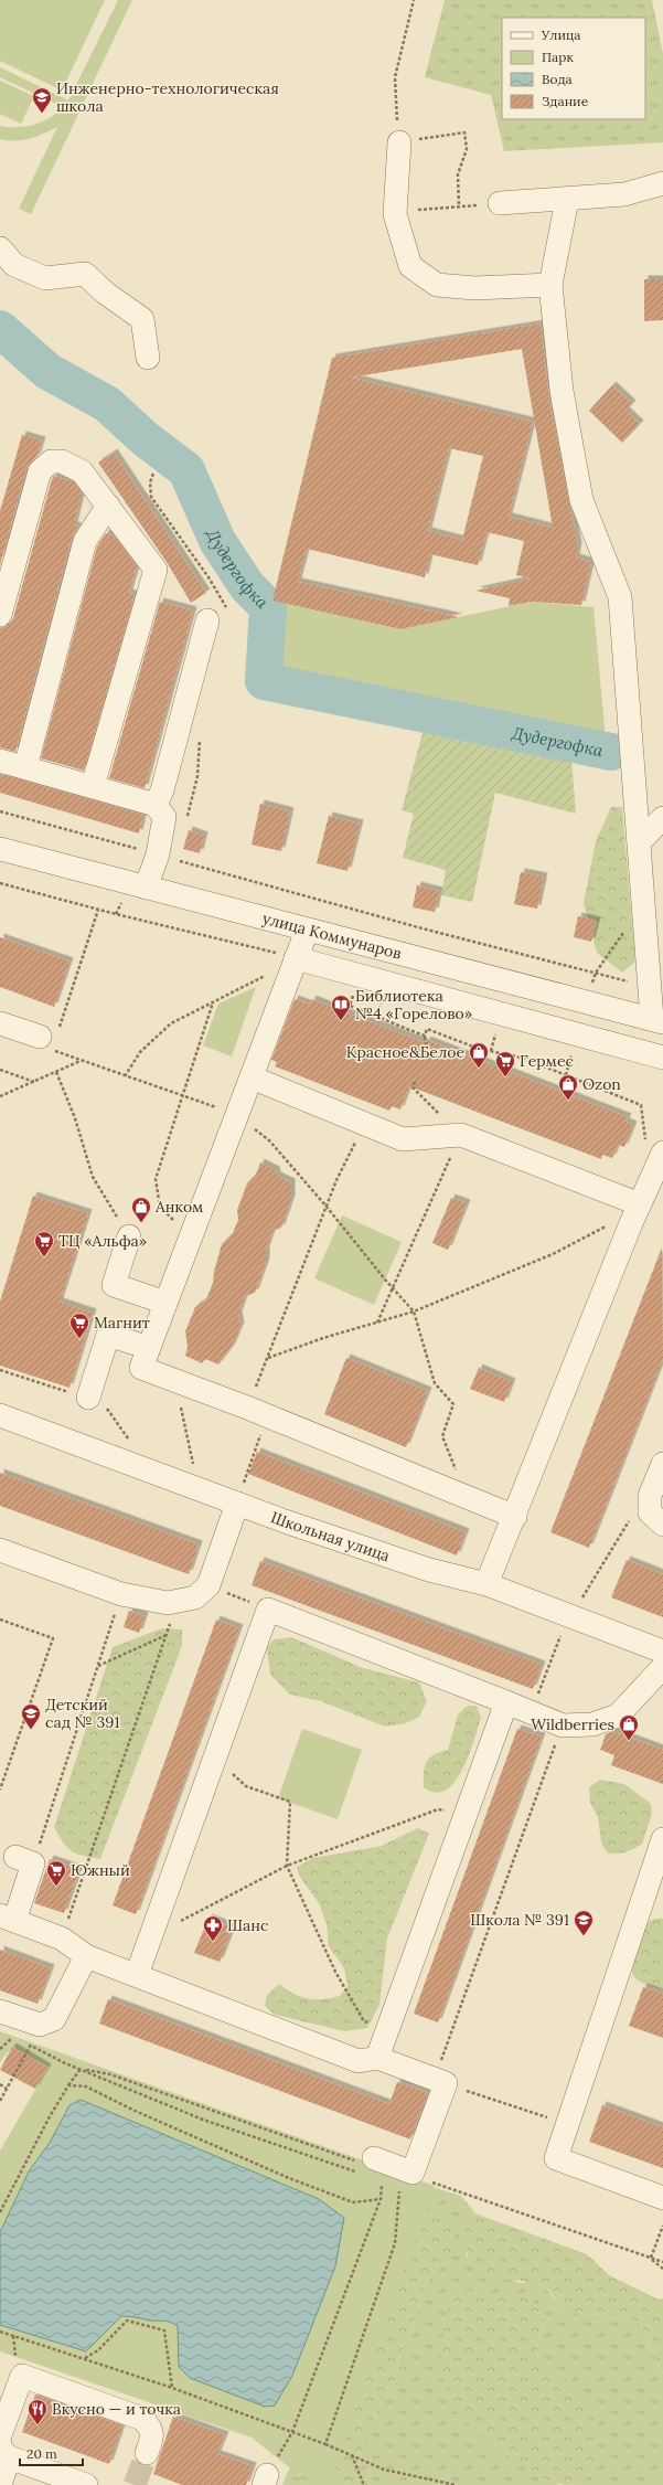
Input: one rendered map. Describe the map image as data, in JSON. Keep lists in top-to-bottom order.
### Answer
{
  "streets": {
    "street": ["улица Коммунаров", "Школьная улица"]
  },
  "water": ["Дудергофка"],
  "places": {
    "school or university": ["Инженерно-технологическая школа", "Детский сад № 391", "Школа № 391"],
    "library": ["Библиотека №4 «Горелово»"],
    "shop": [
      "Красное&Белое",
      "Ozon",
      "Анком",
      "Wildberries"
    ],
    "supermarket": [
      "Гермес",
      "ТЦ «Альфа»",
      "Магнит",
      "Южный"
    ],
    "pharmacy": ["Шанс"],
    "restaurant": ["Вкусно — и точка"]
  },
  "legend": [
    "Улица",
    "Парк",
    "Вода",
    "Здание"
  ],
  "scale_bar": "20 m"
}
